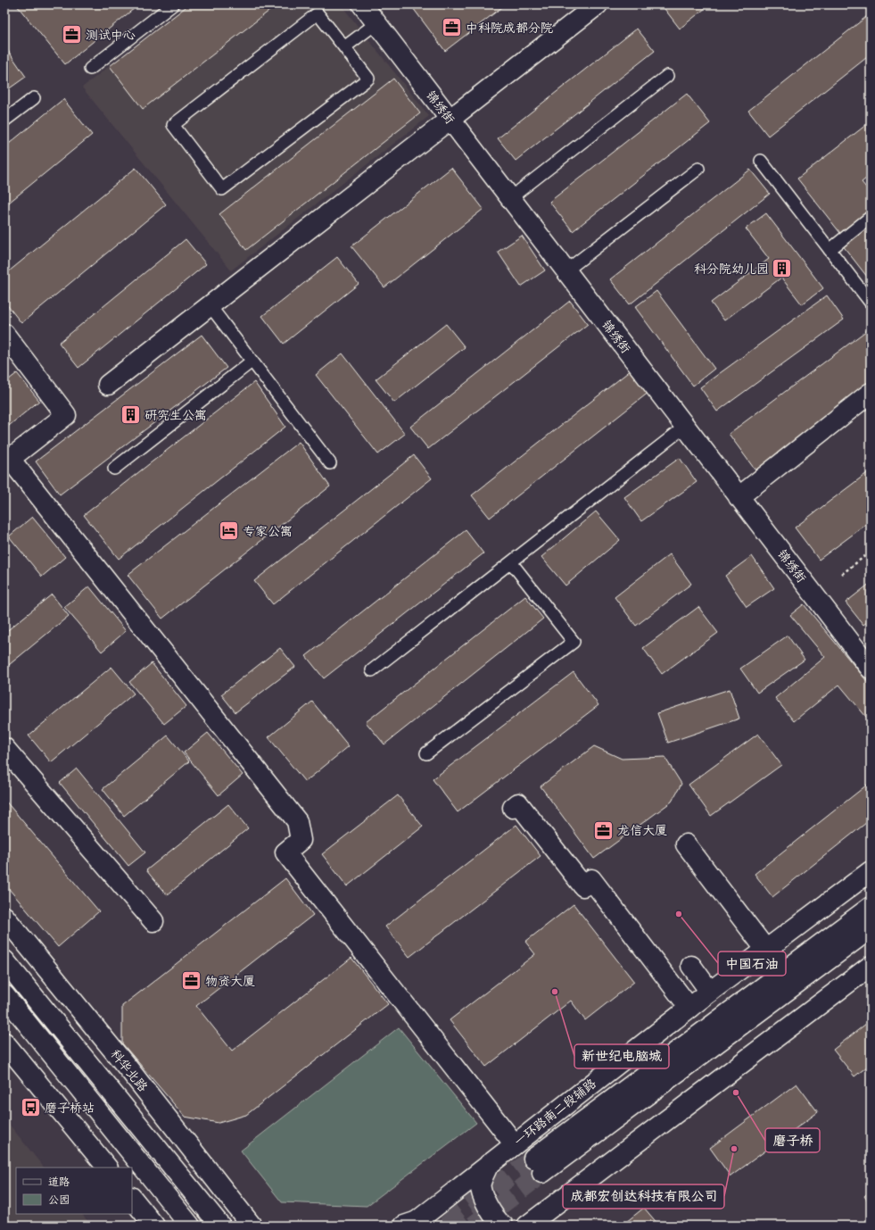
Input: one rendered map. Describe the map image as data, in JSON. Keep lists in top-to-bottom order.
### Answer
{
  "streets": {
    "street": ["锦绣街", "科华北路", "一环路南二段辅路"]
  },
  "places": {
    "office": [
      "中科院成都分院",
      "测试中心",
      "龙信大厦",
      "物资大厦"
    ],
    "building": ["科分院幼儿园", "研究生公寓"],
    "hotel": ["专家公寓"],
    "other": [
      "中国石油",
      "新世纪电脑城",
      "磨子桥",
      "成都宏创达科技有限公司"
    ],
    "bus stop": ["磨子桥站"]
  },
  "legend": ["道路", "公园"]
}
